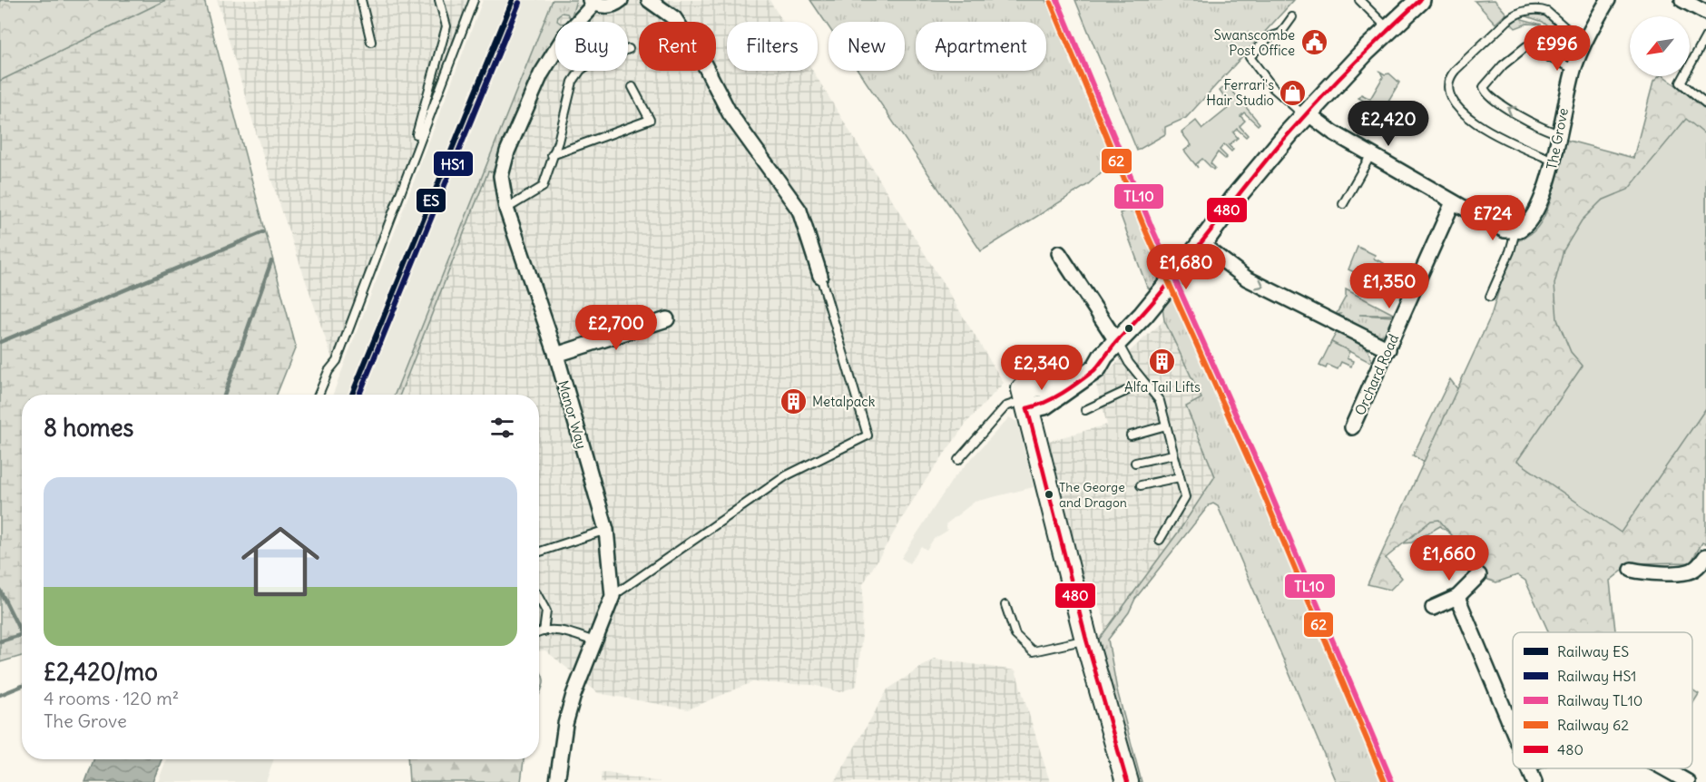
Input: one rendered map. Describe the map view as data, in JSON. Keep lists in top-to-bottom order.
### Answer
{
  "streets": {
    "street": ["The Grove", "Orchard Road", "Manor Way"]
  },
  "places": {
    "public building": ["Swanscombe Post Office"],
    "shop": ["Ferrari's Hair Studio"],
    "building": ["Alfa Tail Lifts", "Metalpack"],
    "other": ["The George and Dragon"]
  },
  "lines": [
    "rail line ES",
    "rail line TL10",
    "transit line 480",
    "rail line HS1",
    "rail line 62"
  ],
  "legend": [
    "Railway ES",
    "Railway HS1",
    "Railway TL10",
    "Railway 62",
    "480"
  ],
  "north": "bottom left",
  "page": {
    "chip": [
      "Buy",
      "Rent",
      "Filters",
      "New",
      "Apartment"
    ],
    "price": [
      "£996",
      "£2,420",
      "£724",
      "£1,680",
      "£1,350",
      "£2,700",
      "£2,340",
      "£1,660"
    ],
    "heading": "8 homes",
    "list": [
      {
        "name": "£2,420/mo",
        "note": "4 rooms · 120 m² · The Grove"
      }
    ]
  }
}
